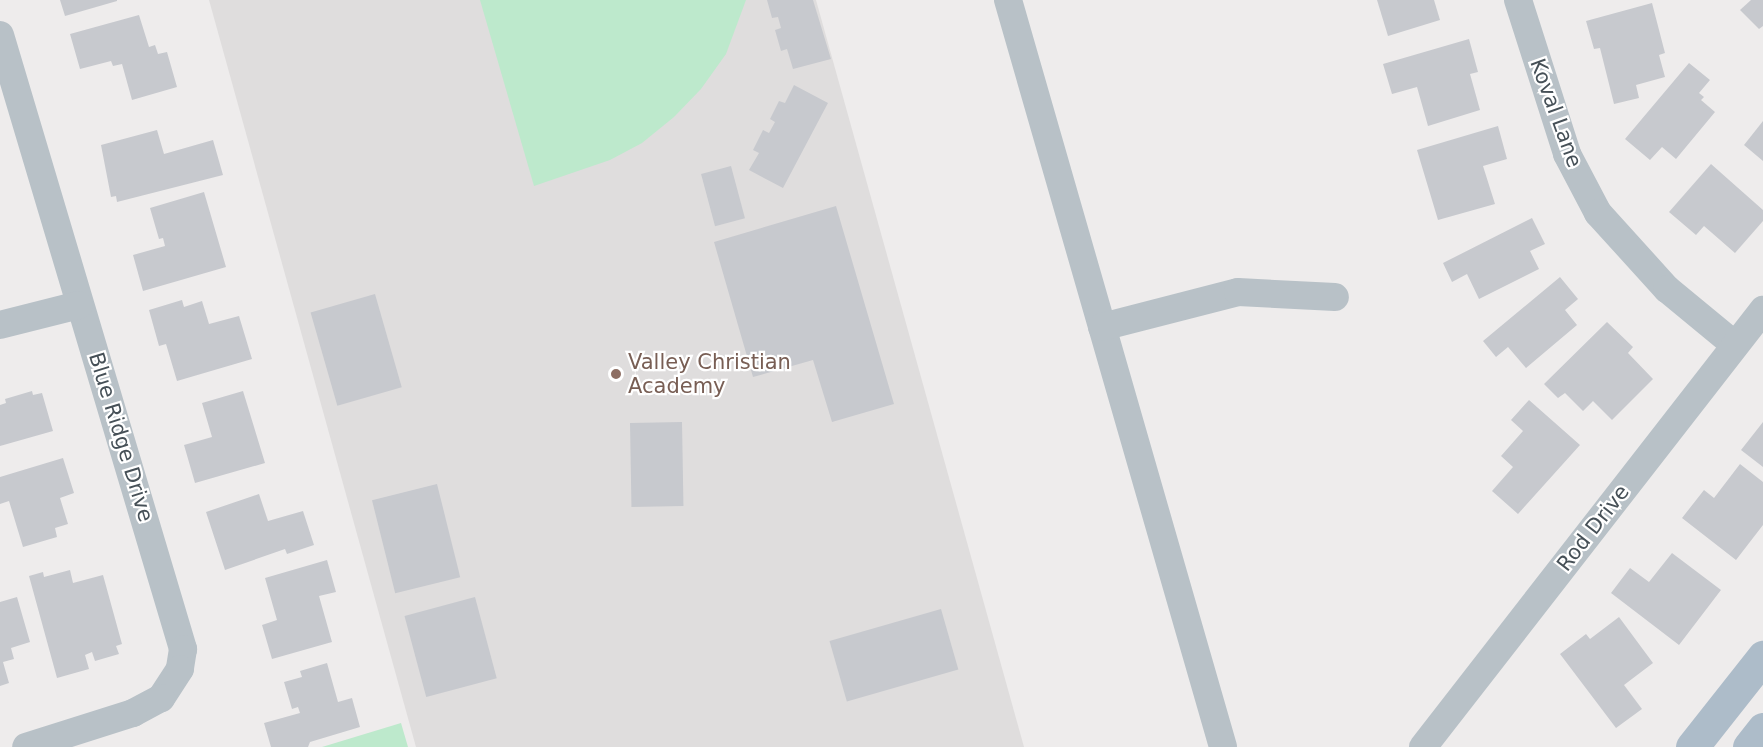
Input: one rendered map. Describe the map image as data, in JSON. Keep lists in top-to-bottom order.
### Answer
{
  "streets": {
    "street": ["Koval Lane", "Blue Ridge Drive", "Rod Drive"]
  },
  "crossings": [
    ["Koval Lane", "Rod Drive"]
  ],
  "places": ["Valley Christian Academy"]
}
